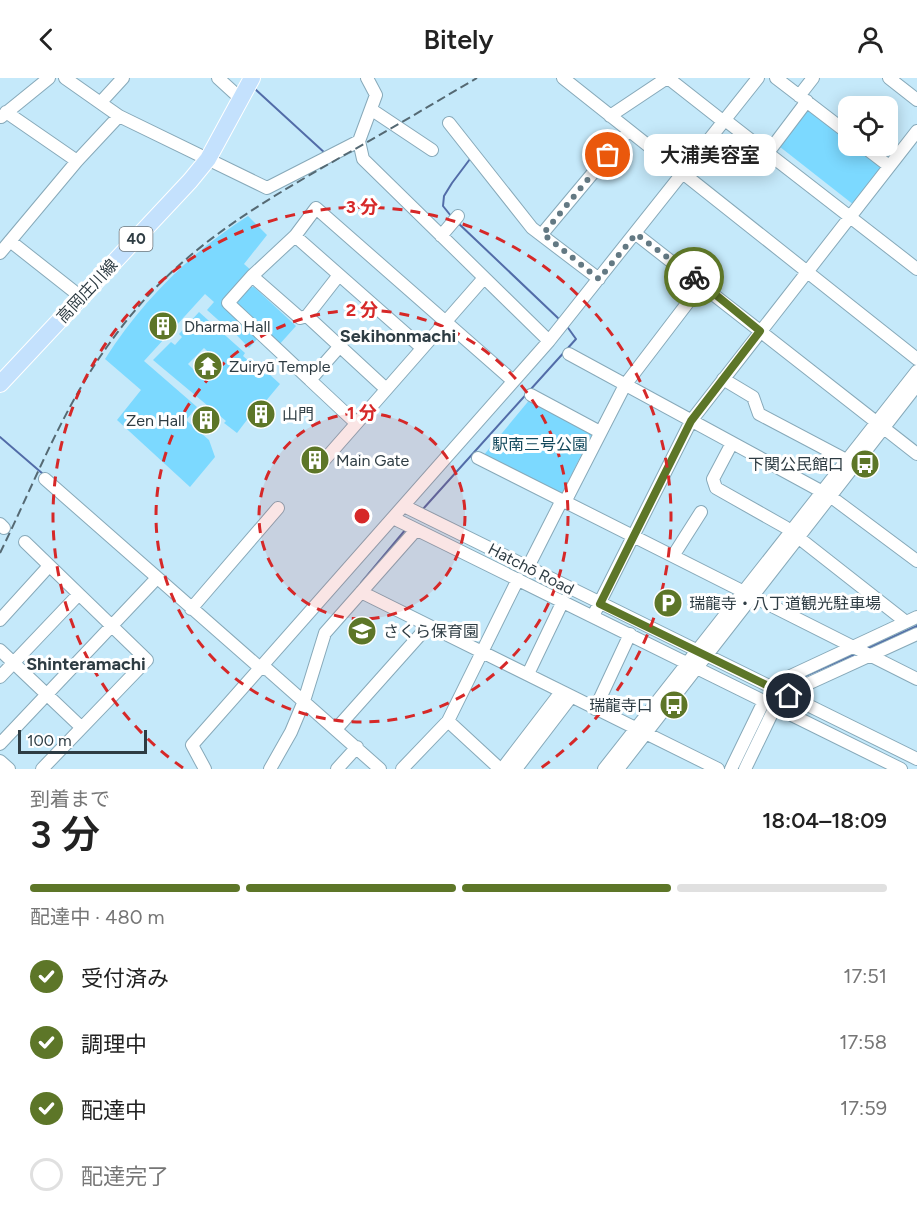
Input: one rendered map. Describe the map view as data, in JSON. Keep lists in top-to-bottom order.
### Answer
{
  "streets": {
    "main road": ["40", "高岡庄川線"],
    "street": ["Hatchō Road"]
  },
  "districts": ["Sekihonmachi", "Shinteramachi"],
  "parks": ["駅南三号公園"],
  "places": {
    "other": ["大浦美容室"],
    "building": [
      "Dharma Hall",
      "山門",
      "Zen Hall",
      "Main Gate"
    ],
    "temple": ["Zuiryū Temple"],
    "bus stop": ["下関公民館口", "瑞龍寺口"],
    "parking": ["瑞龍寺・八丁道観光駐車場"],
    "school or university": ["さくら保育園"]
  },
  "scale_bar": "100 m",
  "page": {
    "header": "Bitely",
    "bubble": "大浦美容室",
    "scale": "100 m",
    "heading": ["3 分", "到着まで", "18:04–18:09"],
    "bar": "配達中 · 480 m",
    "list": [
      ["受付済み", "17:51"],
      ["調理中", "17:58"],
      ["配達中", "17:59"],
      "配達完了"
    ]
  },
  "rings": ["3 分", "2 分", "1 分"]
}
